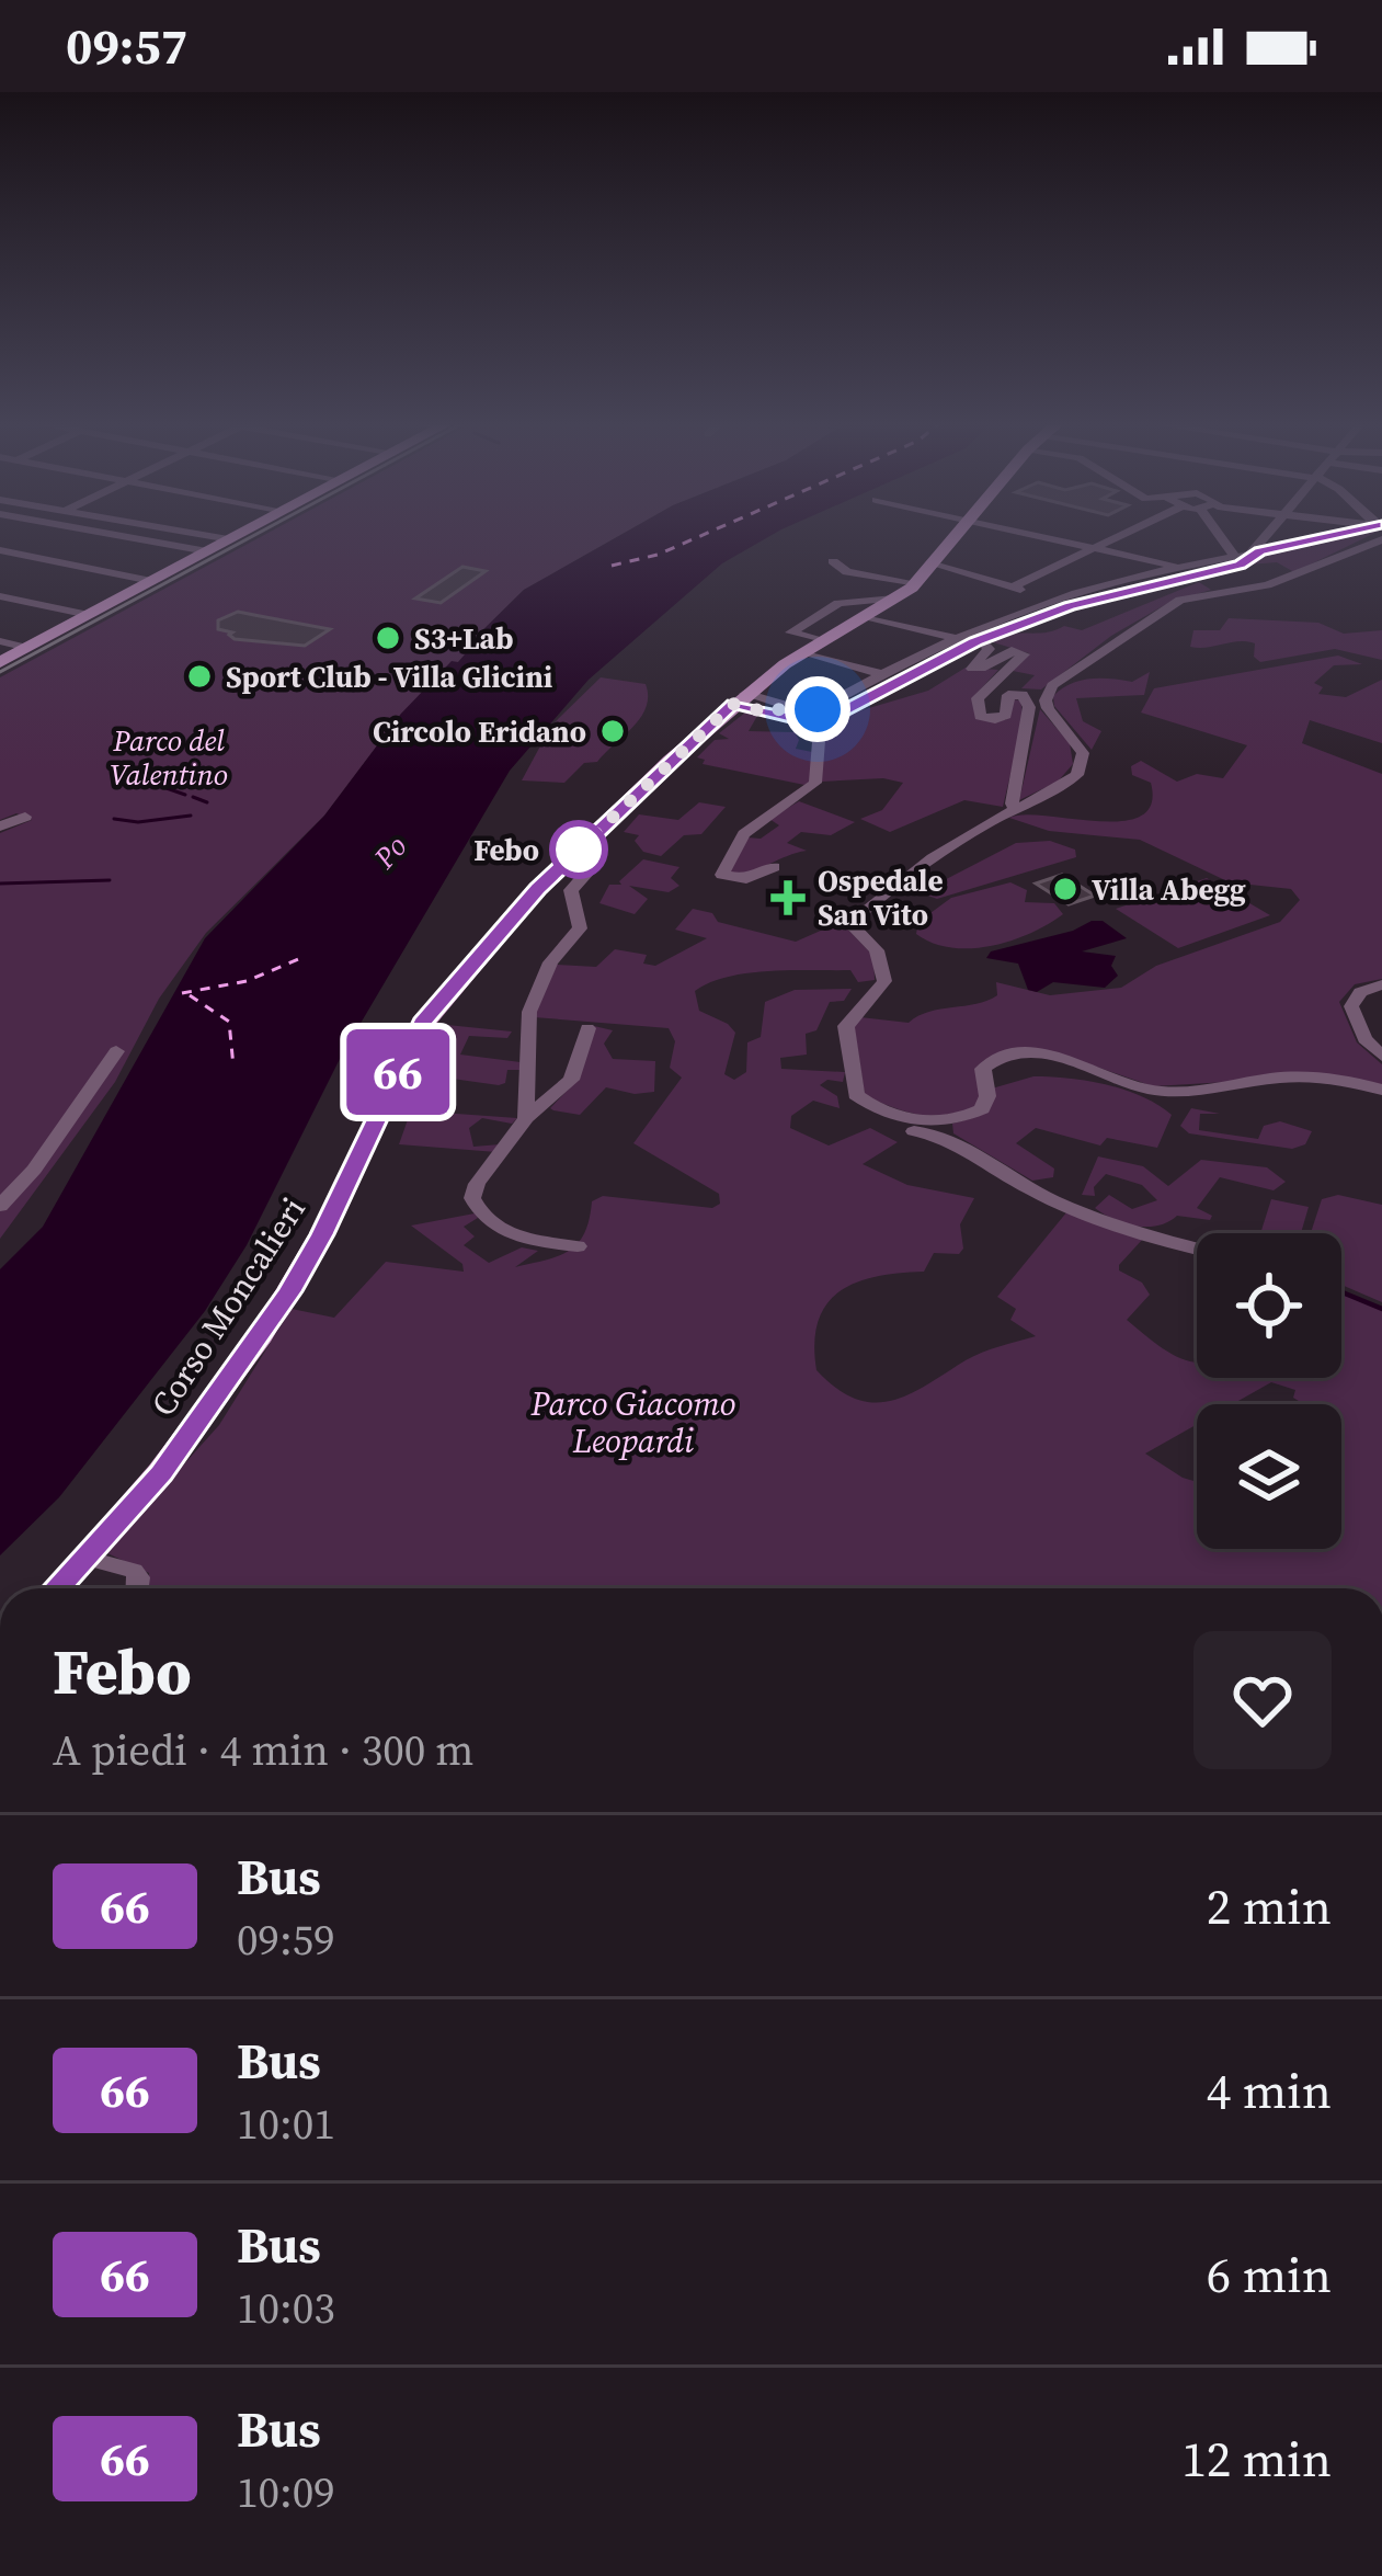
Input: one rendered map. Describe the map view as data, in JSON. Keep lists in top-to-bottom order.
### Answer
{
  "streets": {
    "main road": ["Corso Moncalieri"]
  },
  "water": ["Po"],
  "parks": ["Parco del Valentino", "Parco Giacomo Leopardi"],
  "places": {
    "other": [
      "S3+Lab",
      "Sport Club - Villa Glicini",
      "Circolo Eridano",
      "Febo",
      "Villa Abegg"
    ],
    "health": ["Ospedale San Vito"]
  },
  "lines": ["bus line 66"],
  "page": {
    "status": "09:57",
    "on_map": "66",
    "heading": ["Febo", "A piedi · 4 min · 300 m"],
    "list": [
      {
        "mark": "66",
        "name": "Bus",
        "note": "09:59",
        "value": "2 min"
      },
      {
        "mark": "66",
        "name": "Bus",
        "note": "10:01",
        "value": "4 min"
      },
      {
        "mark": "66",
        "name": "Bus",
        "note": "10:03",
        "value": "6 min"
      },
      {
        "mark": "66",
        "name": "Bus",
        "note": "10:09",
        "value": "12 min"
      }
    ]
  }
}
